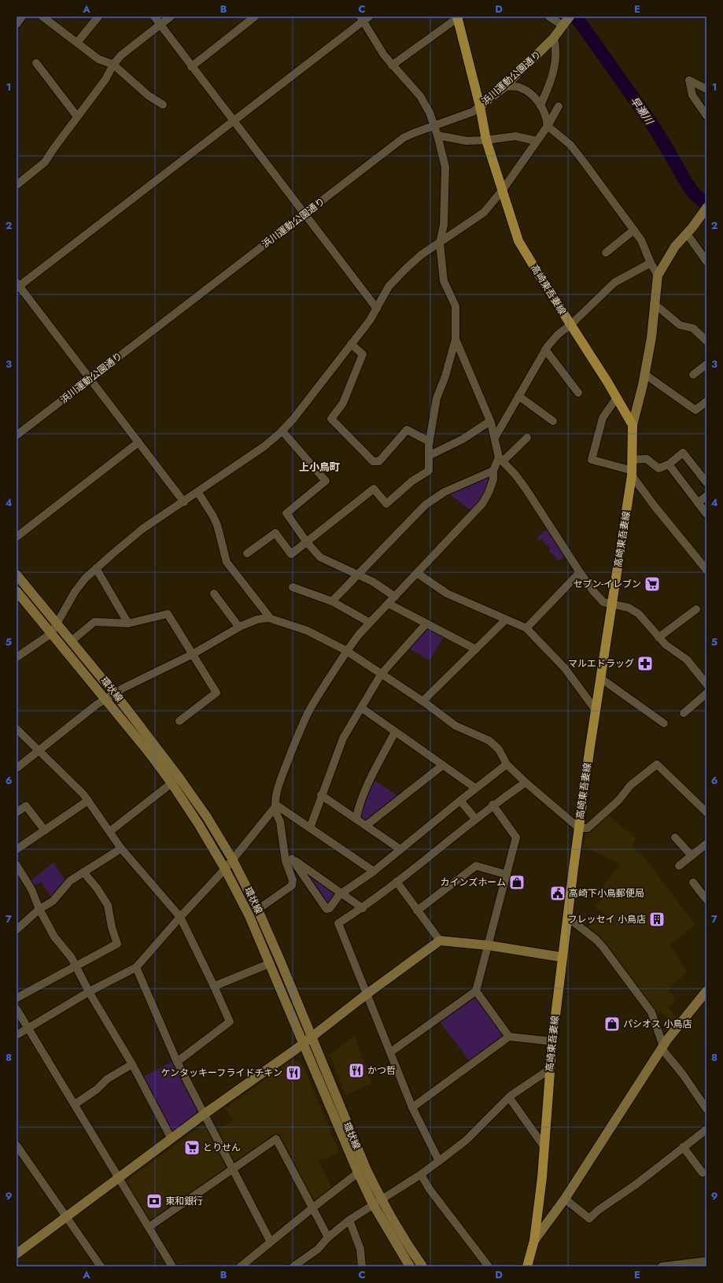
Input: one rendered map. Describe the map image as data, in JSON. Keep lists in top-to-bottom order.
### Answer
{
  "streets": {
    "main road": ["高崎東吾妻線"],
    "street": ["浜川運動公園通り", "環状線"]
  },
  "crossings": [
    ["浜川運動公園通り", "高崎東吾妻線"]
  ],
  "districts": ["上小鳥町"],
  "water": ["早瀬川"],
  "places": {
    "supermarket": ["セブン-イレブン", "とりせん"],
    "pharmacy": ["マルエドラッグ"],
    "shop": ["カインズホーム", "パシオス 小鳥店"],
    "public building": ["高崎下小鳥郵便局"],
    "building": ["フレッセイ 小鳥店"],
    "restaurant": ["かつ哲", "ケンタッキーフライドチキン"],
    "bank": ["東和銀行"]
  },
  "grid": {
    "columns": [
      "A",
      "B",
      "C",
      "D",
      "E"
    ],
    "rows": [
      "1",
      "2",
      "3",
      "4",
      "5",
      "6",
      "7",
      "8",
      "9"
    ]
  }
}
